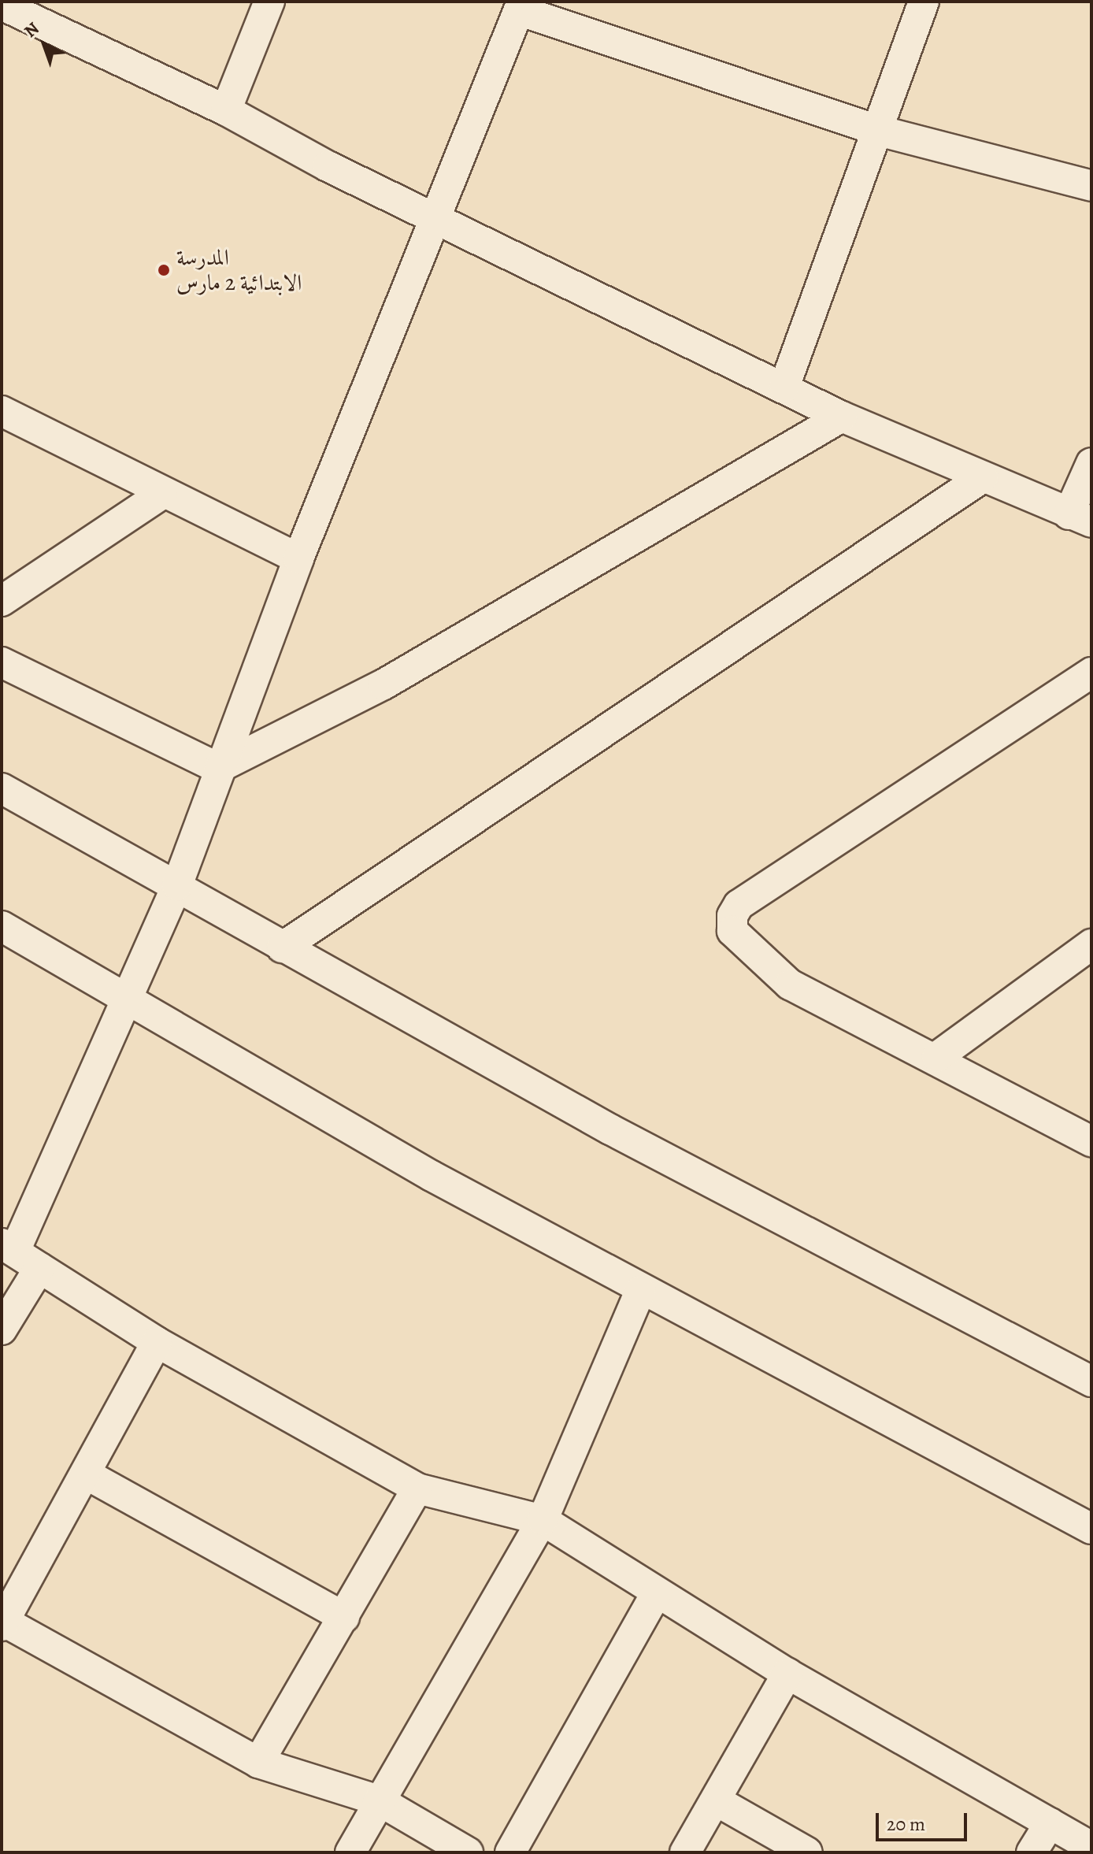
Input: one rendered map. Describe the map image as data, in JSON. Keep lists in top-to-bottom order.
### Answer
{
  "places": ["المدرسة الابتدائية 2 مارس"],
  "scale_bar": "20 m",
  "north": "top left"
}
